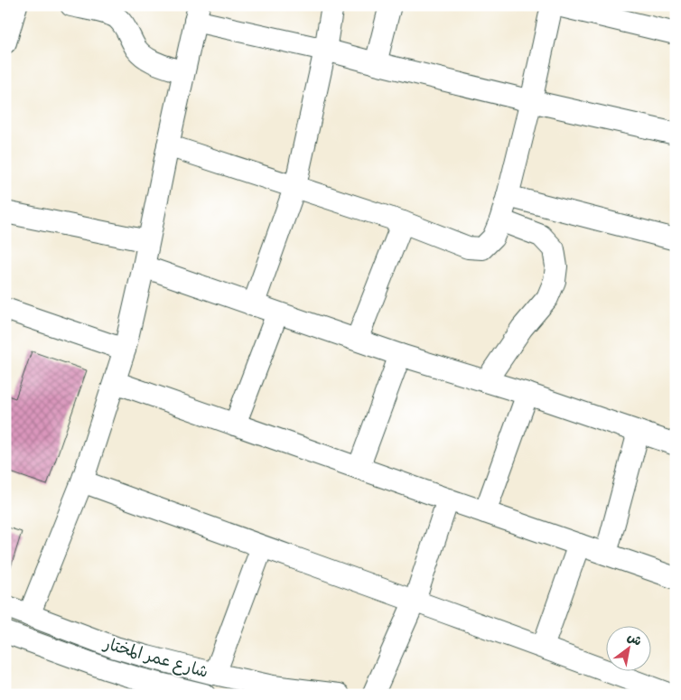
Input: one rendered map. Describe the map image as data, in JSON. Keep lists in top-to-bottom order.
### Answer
{
  "streets": {
    "street": ["شارع عمر المختار"]
  },
  "north": "top right"
}
